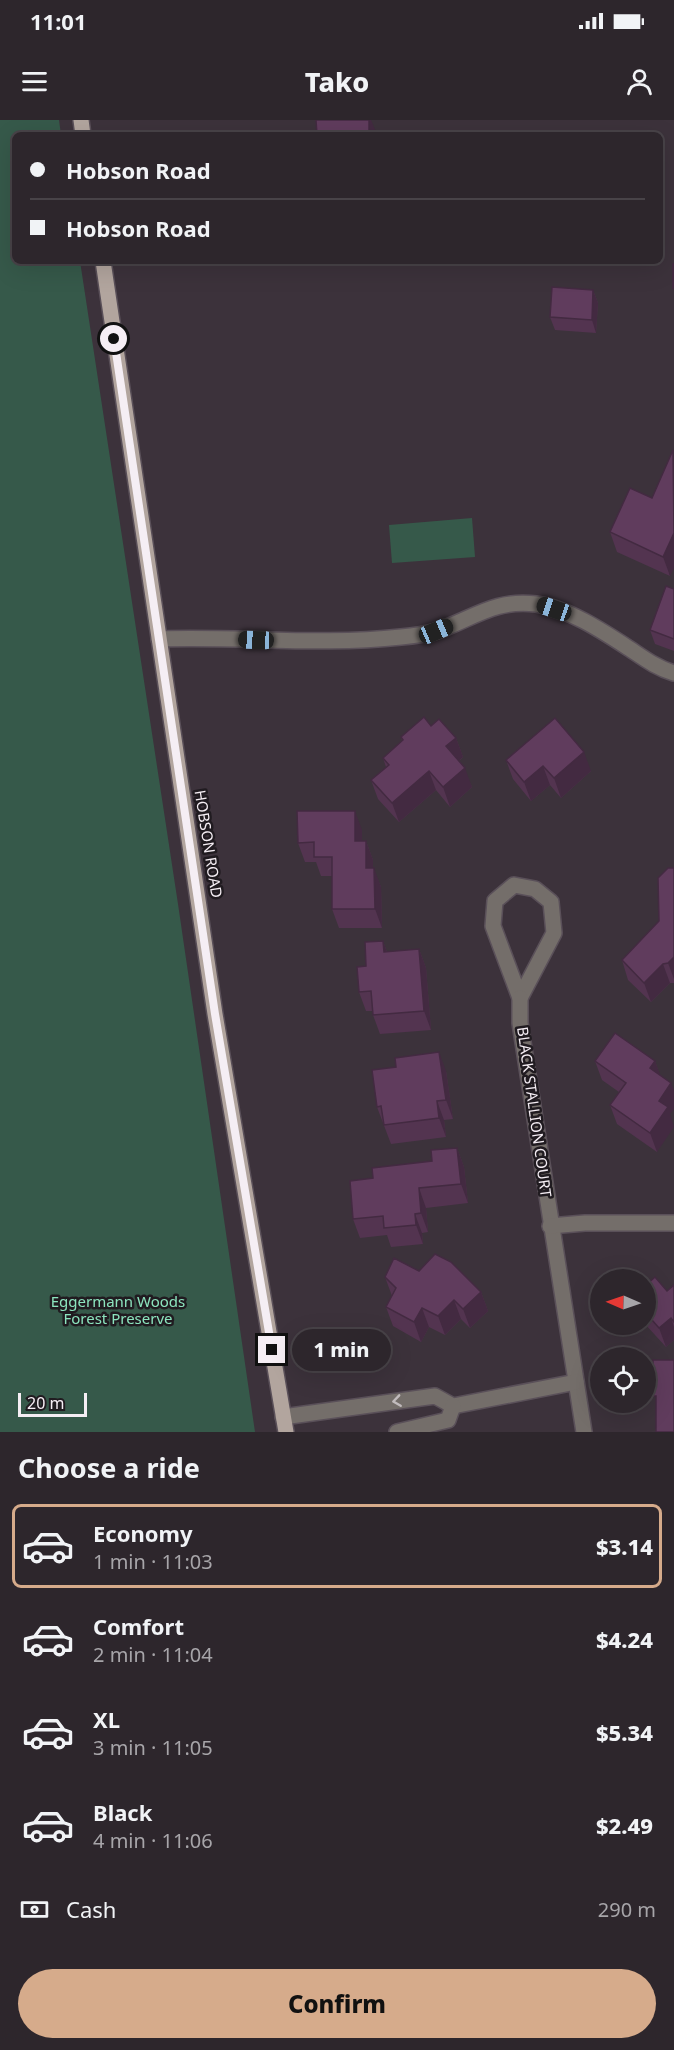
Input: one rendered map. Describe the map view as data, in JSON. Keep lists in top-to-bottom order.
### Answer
{
  "streets": {
    "main road": ["HOBSON ROAD"],
    "street": ["BLACK STALLION COURT"]
  },
  "parks": ["Eggermann Woods Forest Preserve"],
  "scale_bar": "20 m",
  "north": "left",
  "page": {
    "status": "11:01",
    "header": "Tako",
    "banner": ["Hobson Road", "Hobson Road"],
    "bubble": "1 min",
    "scale": "20 m",
    "heading": "Choose a ride",
    "list": [
      {
        "name": "Economy",
        "note": "1 min · 11:03",
        "value": "$3.14"
      },
      {
        "name": "Comfort",
        "note": "2 min · 11:04",
        "value": "$4.24"
      },
      {
        "name": "XL",
        "note": "3 min · 11:05",
        "value": "$5.34"
      },
      {
        "name": "Black",
        "note": "4 min · 11:06",
        "value": "$2.49"
      }
    ],
    "pay": ["Cash", "290 m"],
    "buttons": "Confirm"
  }
}
